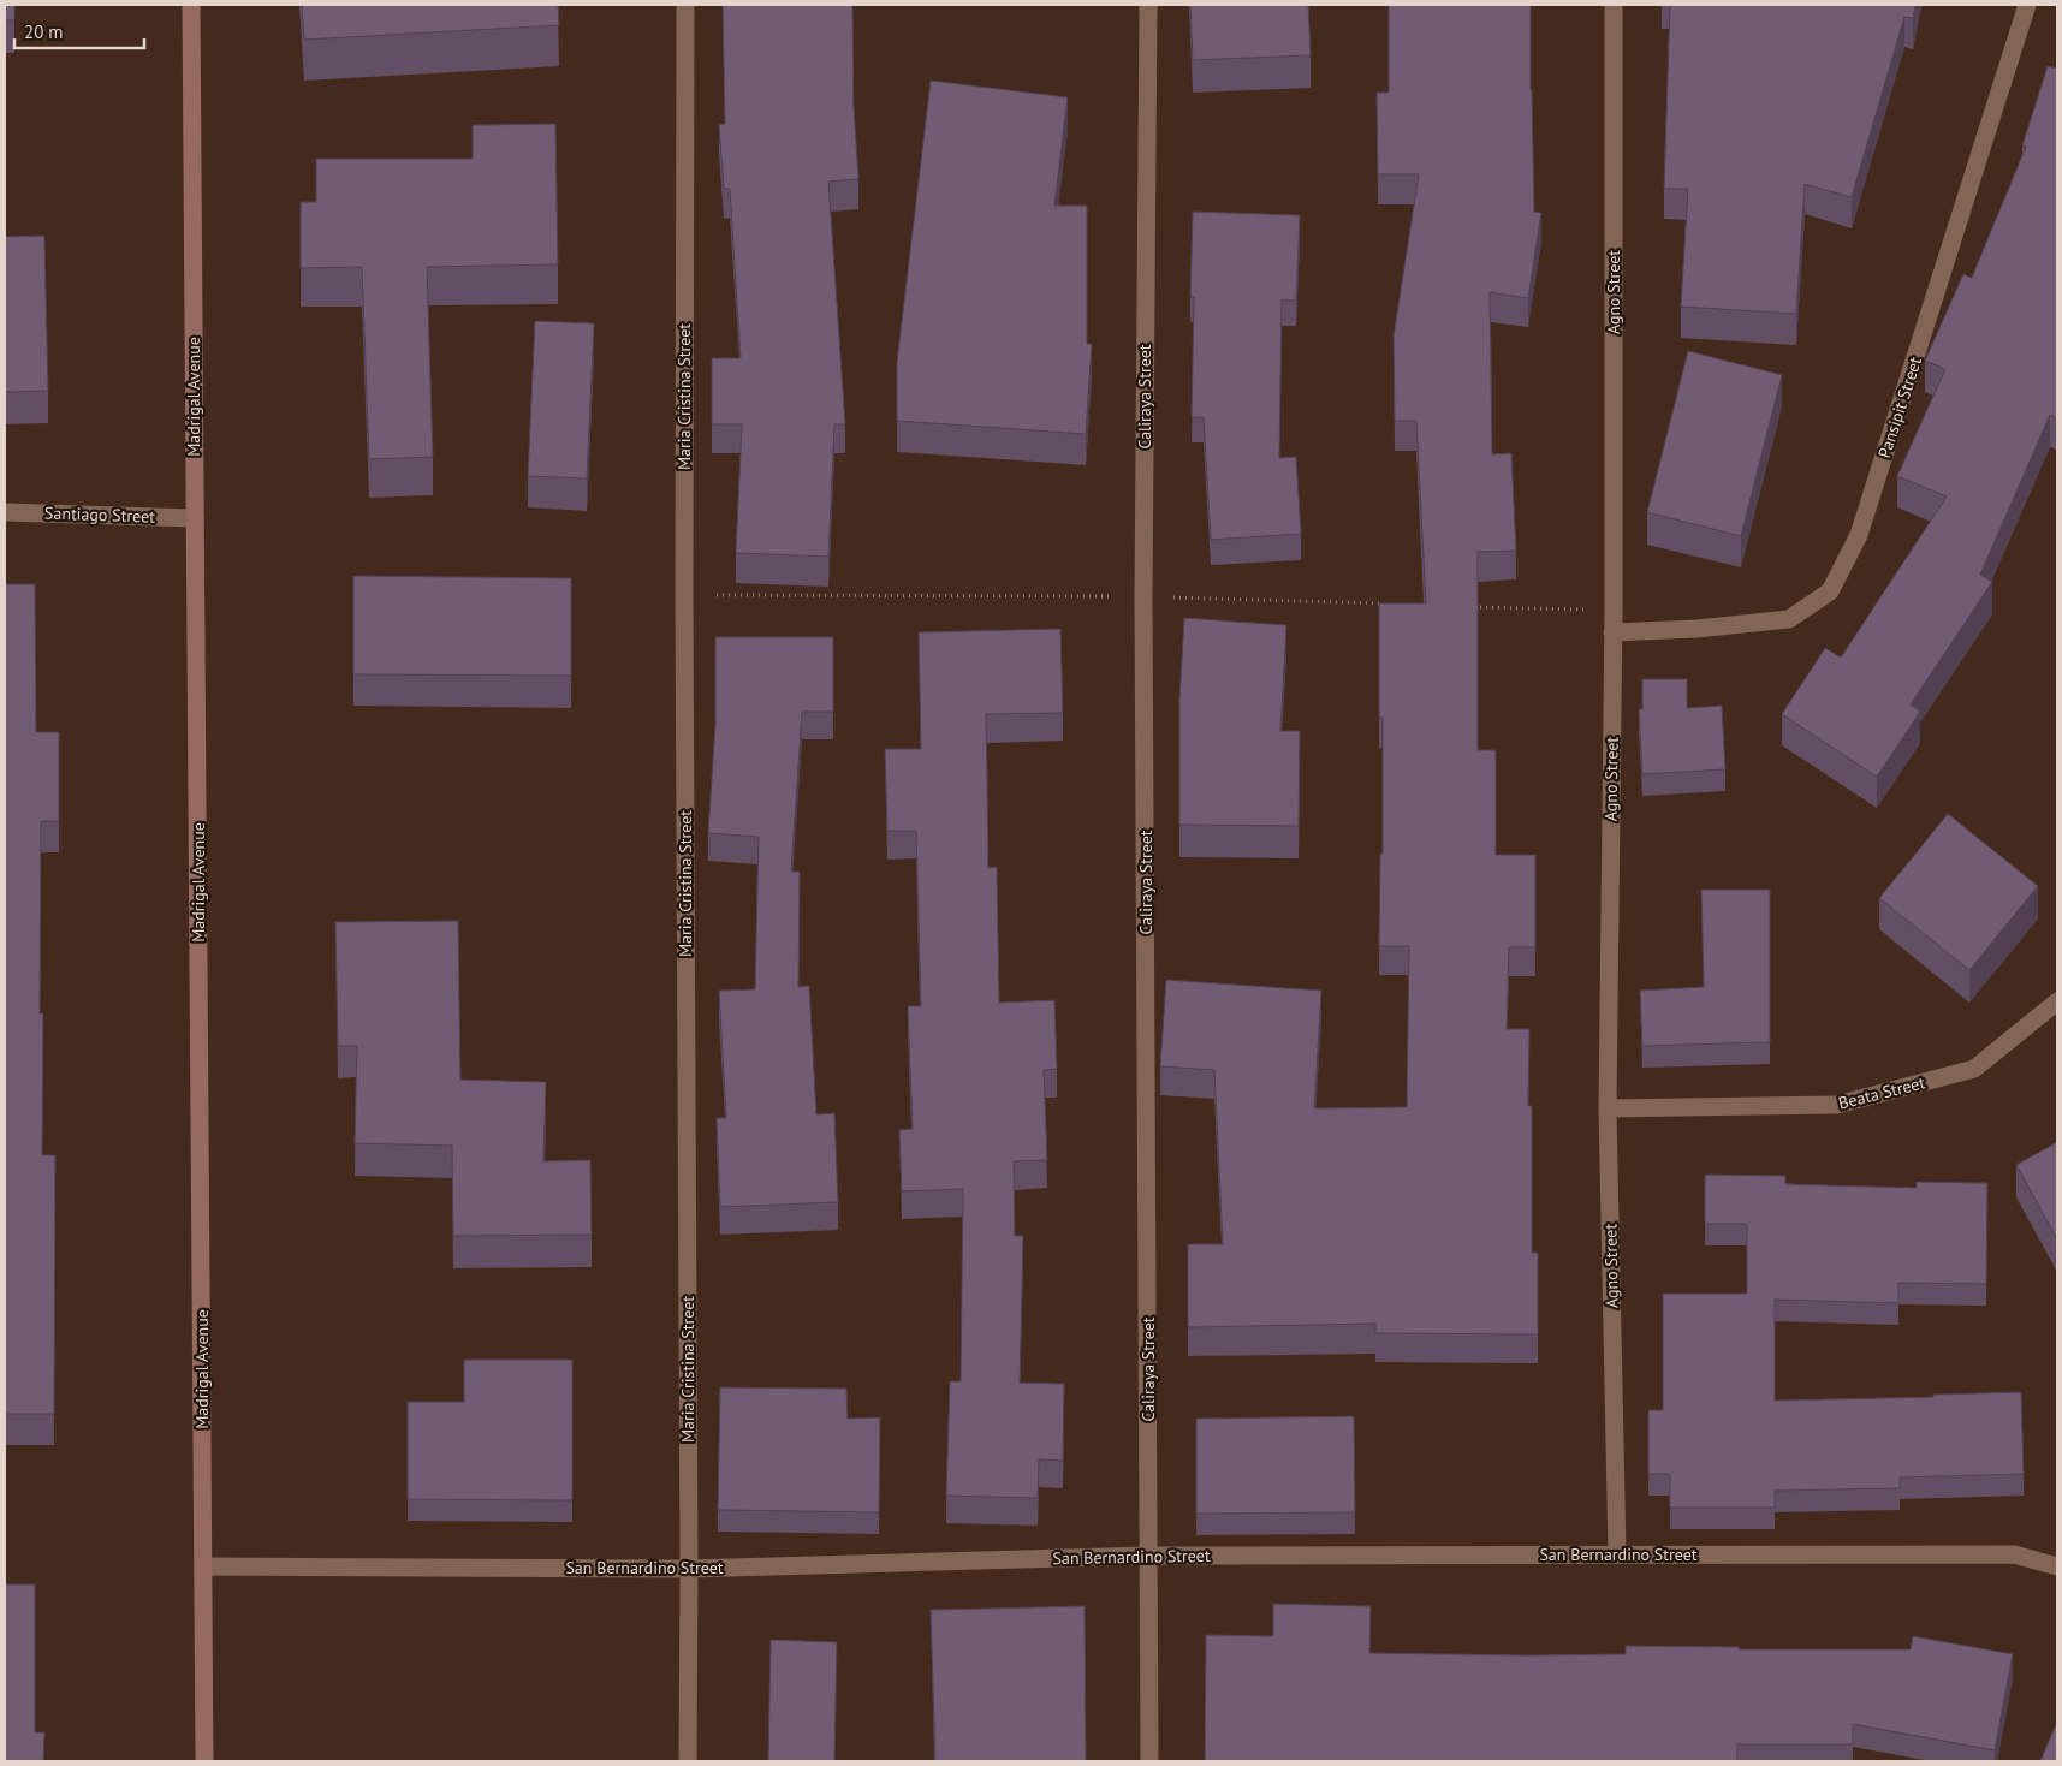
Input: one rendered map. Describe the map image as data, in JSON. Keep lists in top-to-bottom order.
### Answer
{
  "streets": {
    "street": [
      "Agno Street",
      "Madrigal Avenue",
      "Maria Cristina Street",
      "Caliraya Street",
      "Pansipit Street",
      "Santiago Street",
      "Beata Street",
      "San Bernardino Street"
    ]
  },
  "crossings": [
    ["Agno Street", "Pansipit Street"],
    ["Agno Street", "Beata Street"],
    ["Agno Street", "San Bernardino Street"],
    ["Madrigal Avenue", "Santiago Street"],
    ["Madrigal Avenue", "San Bernardino Street"],
    ["Maria Cristina Street", "San Bernardino Street"],
    ["Caliraya Street", "San Bernardino Street"]
  ],
  "scale_bar": "20 m"
}
